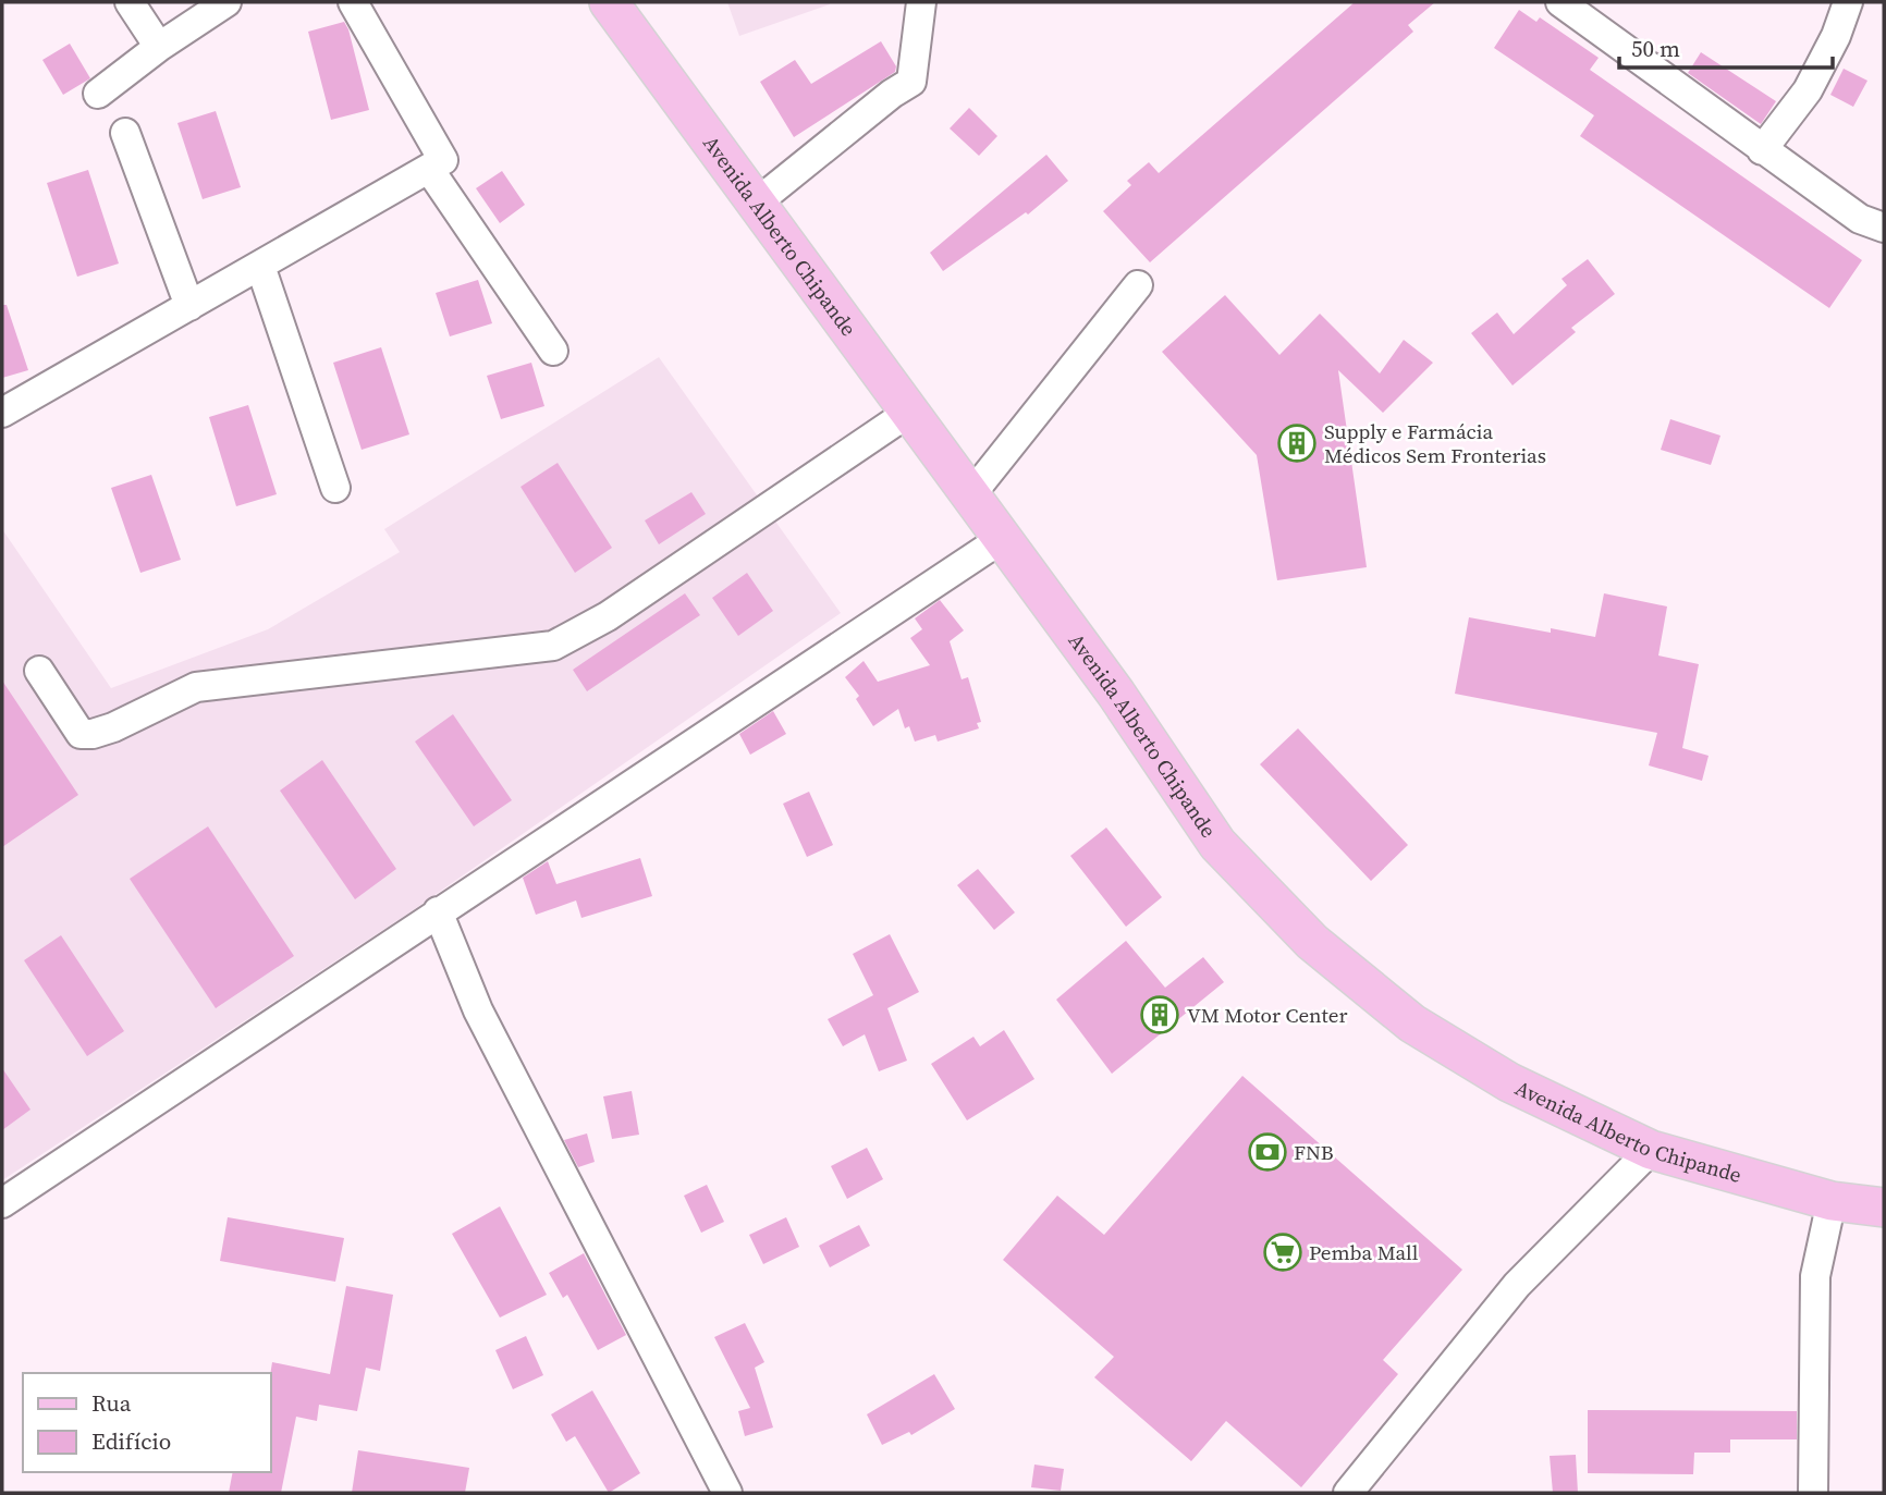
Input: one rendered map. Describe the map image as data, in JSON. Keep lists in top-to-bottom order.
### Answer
{
  "streets": {
    "main road": ["Avenida Alberto Chipande"]
  },
  "places": {
    "building": ["Supply e Farmácia Médicos Sem Fronterias", "VM Motor Center"],
    "bank": ["FNB"],
    "supermarket": ["Pemba Mall"]
  },
  "legend": ["Rua", "Edifício"],
  "scale_bar": "50 m"
}
